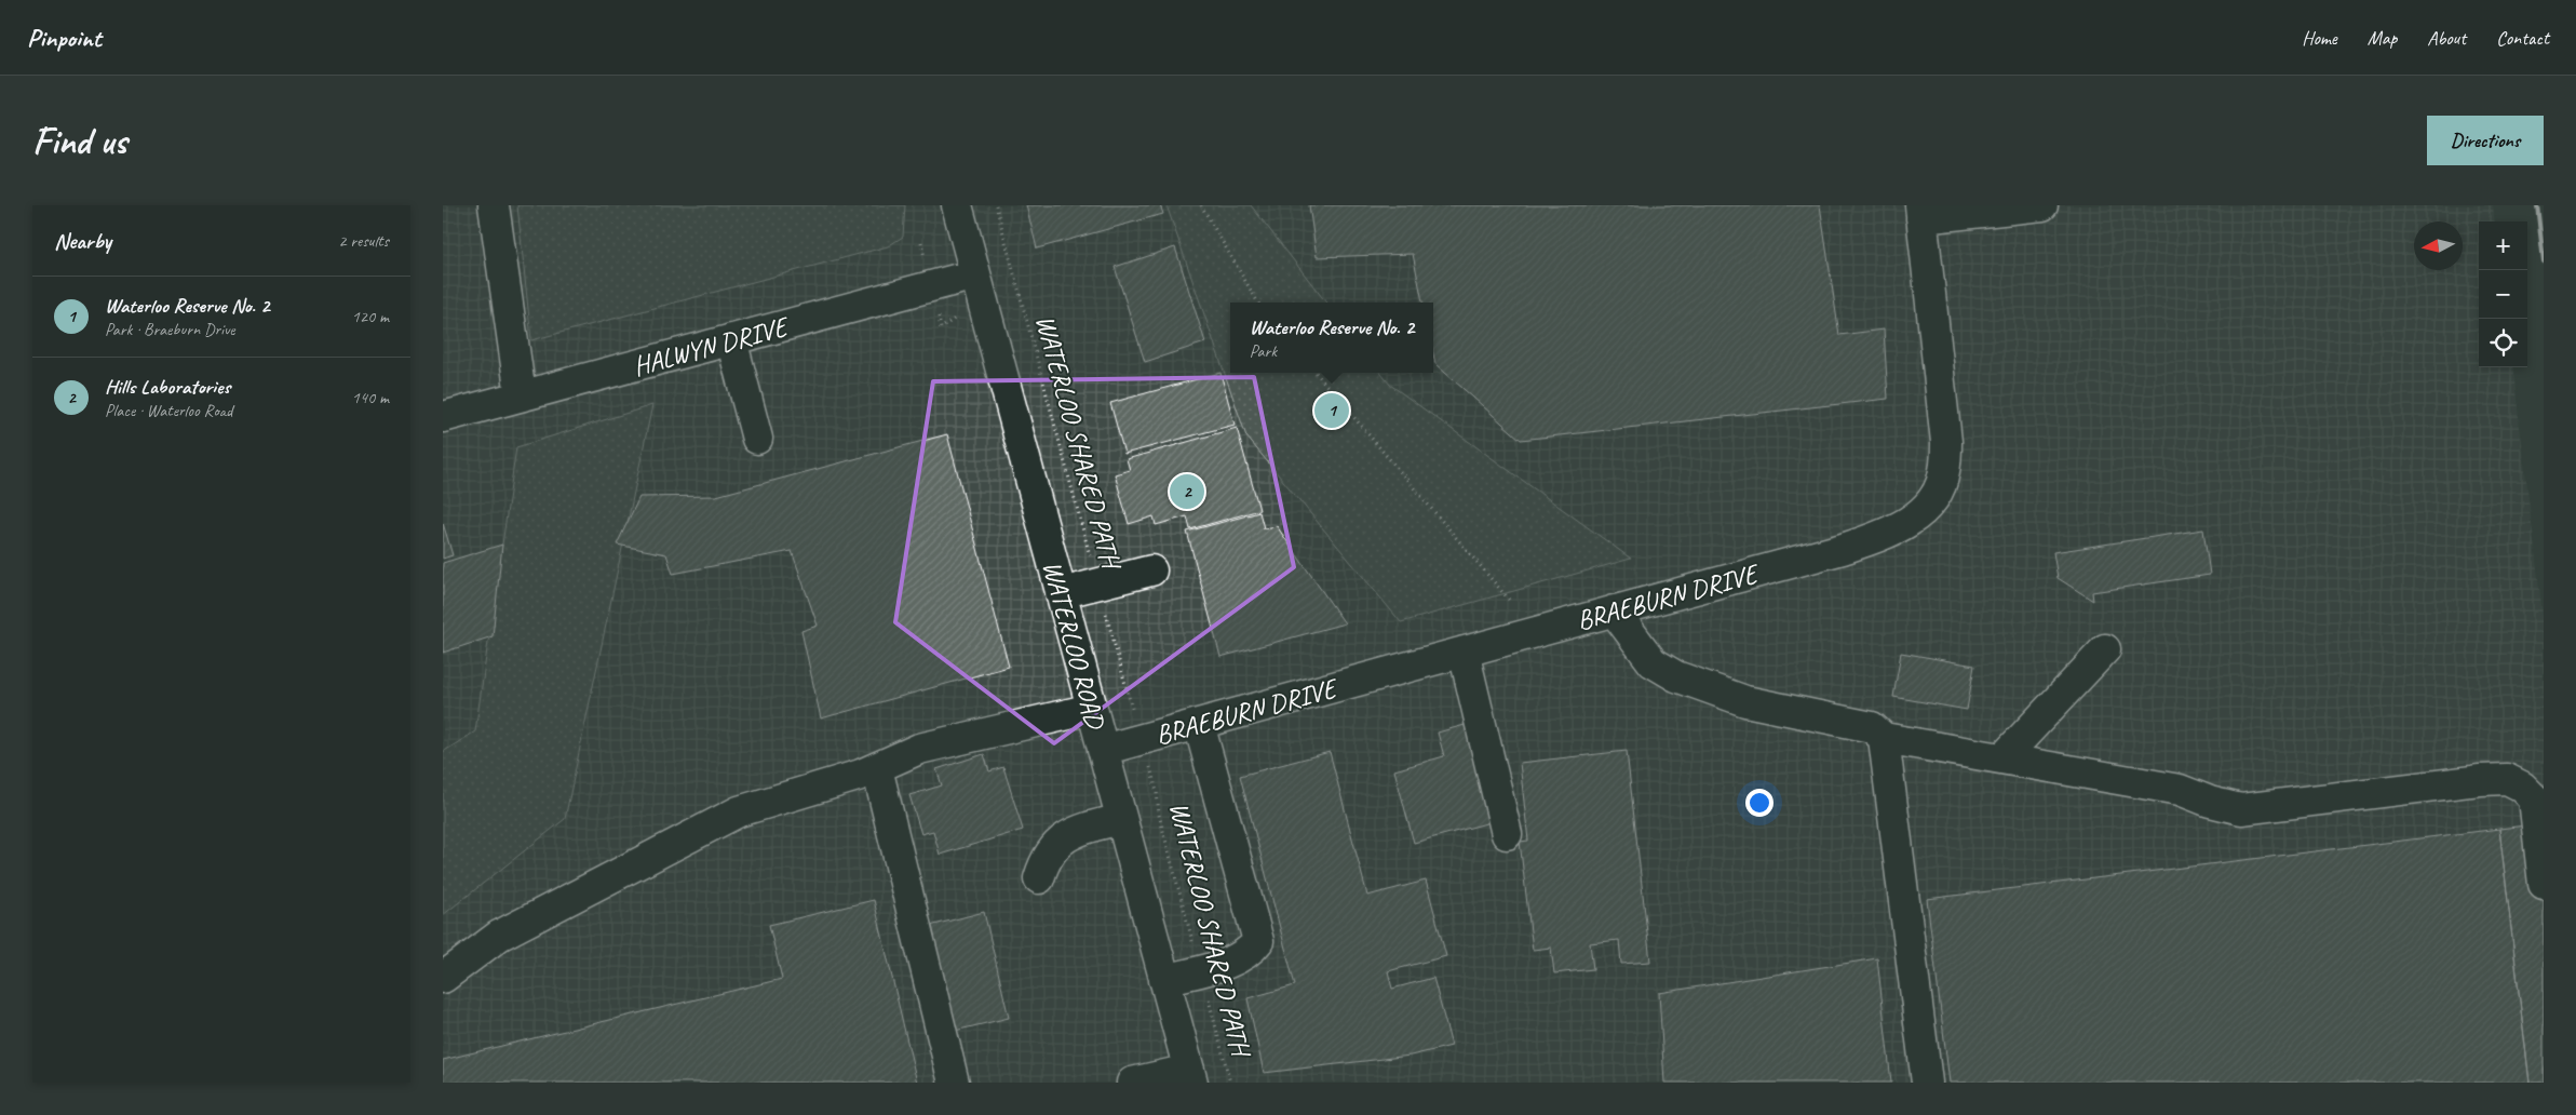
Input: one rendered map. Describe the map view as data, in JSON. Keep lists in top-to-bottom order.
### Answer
{
  "streets": {
    "street": ["HALWYN DRIVE", "BRAEBURN DRIVE", "WATERLOO ROAD"],
    "path": ["WATERLOO SHARED PATH"]
  },
  "crossings": [
    ["HALWYN DRIVE", "WATERLOO ROAD"],
    ["BRAEBURN DRIVE", "WATERLOO ROAD"]
  ],
  "north": "left",
  "page": {
    "header": "Pinpoint",
    "nav": [
      "Home",
      "Map",
      "About",
      "Contact"
    ],
    "buttons": "Directions",
    "title": "Find us",
    "heading": ["Nearby", "2 results"],
    "map_buttons": ["+", "−"],
    "list": [
      {
        "mark": "1",
        "name": "Waterloo Reserve No. 2",
        "note": "Park · Braeburn Drive",
        "value": "120 m"
      },
      {
        "mark": "2",
        "name": "Hills Laboratories",
        "note": "Place · Waterloo Road",
        "value": "140 m"
      }
    ],
    "popup": ["Waterloo Reserve No. 2", "Park"],
    "pins": ["1", "2"]
  }
}
